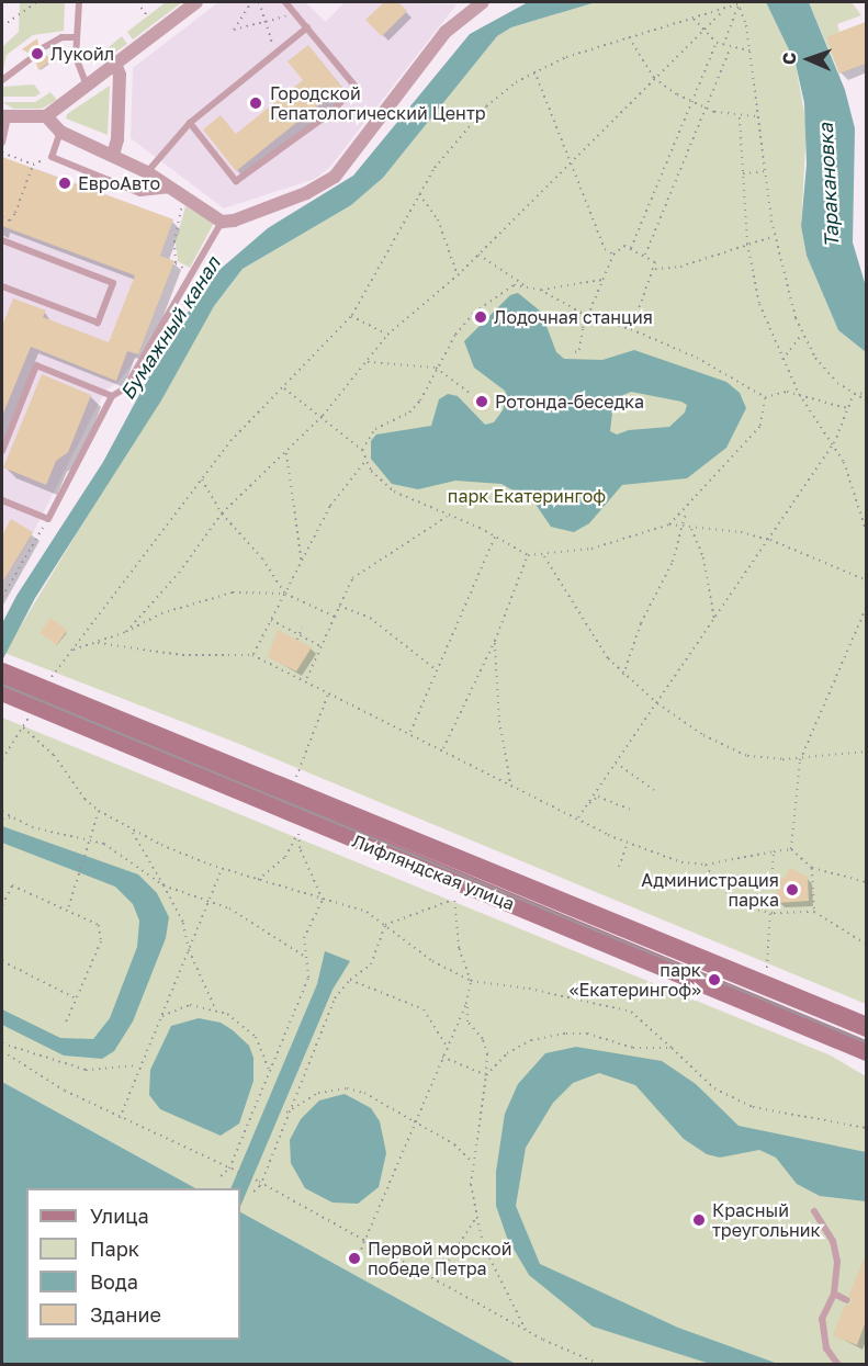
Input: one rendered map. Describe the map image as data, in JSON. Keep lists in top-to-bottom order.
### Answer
{
  "streets": {
    "main road": ["Лифляндская улица"]
  },
  "water": ["Таракановка", "Бумажный канал"],
  "parks": ["парк Екатерингоф"],
  "places": [
    "Лукойл",
    "Городской Гепатологический Центр",
    "ЕвроАвто",
    "Лодочная станция",
    "Ротонда-беседка",
    "Администрация парка",
    "парк «Екатерингоф»",
    "Красный треугольник",
    "Первой морской победе Петра"
  ],
  "legend": [
    "Улица",
    "Парк",
    "Вода",
    "Здание"
  ],
  "north": "left"
}
